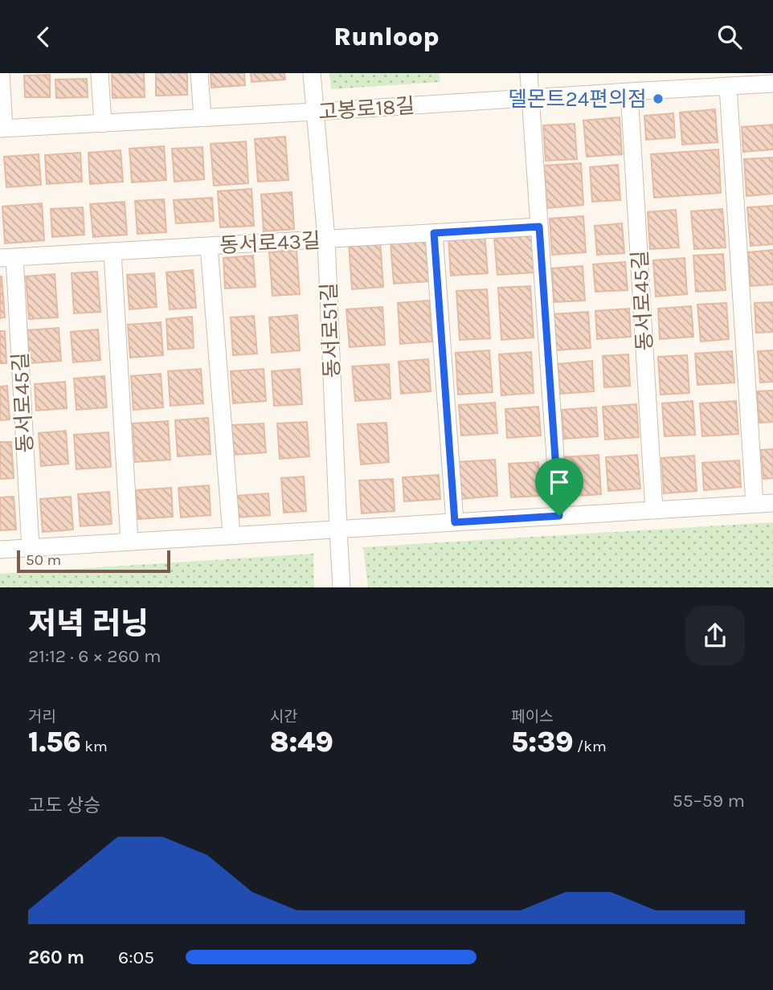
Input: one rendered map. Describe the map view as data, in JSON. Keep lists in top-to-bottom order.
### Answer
{
  "streets": {
    "street": [
      "고봉로18길",
      "동서로43길",
      "동서로45길",
      "동서로51길"
    ]
  },
  "crossings": [
    ["고봉로18길", "동서로45길"],
    ["고봉로18길", "동서로51길"],
    ["동서로43길", "동서로45길"],
    ["동서로43길", "동서로51길"]
  ],
  "places": ["델몬트24편의점"],
  "scale_bar": "50 m",
  "page": {
    "header": "Runloop",
    "scale": "50 m",
    "heading": ["저녁 러닝", "21:12 · 6 × 260 m"],
    "stats": [
      ["거리", "1.56 km"],
      ["시간", "8:49"],
      ["페이스", "5:39 /km"]
    ],
    "chart": ["고도 상승", "55–59 m"],
    "list": [
      {
        "name": "260 m",
        "note": "6:05"
      }
    ]
  }
}
